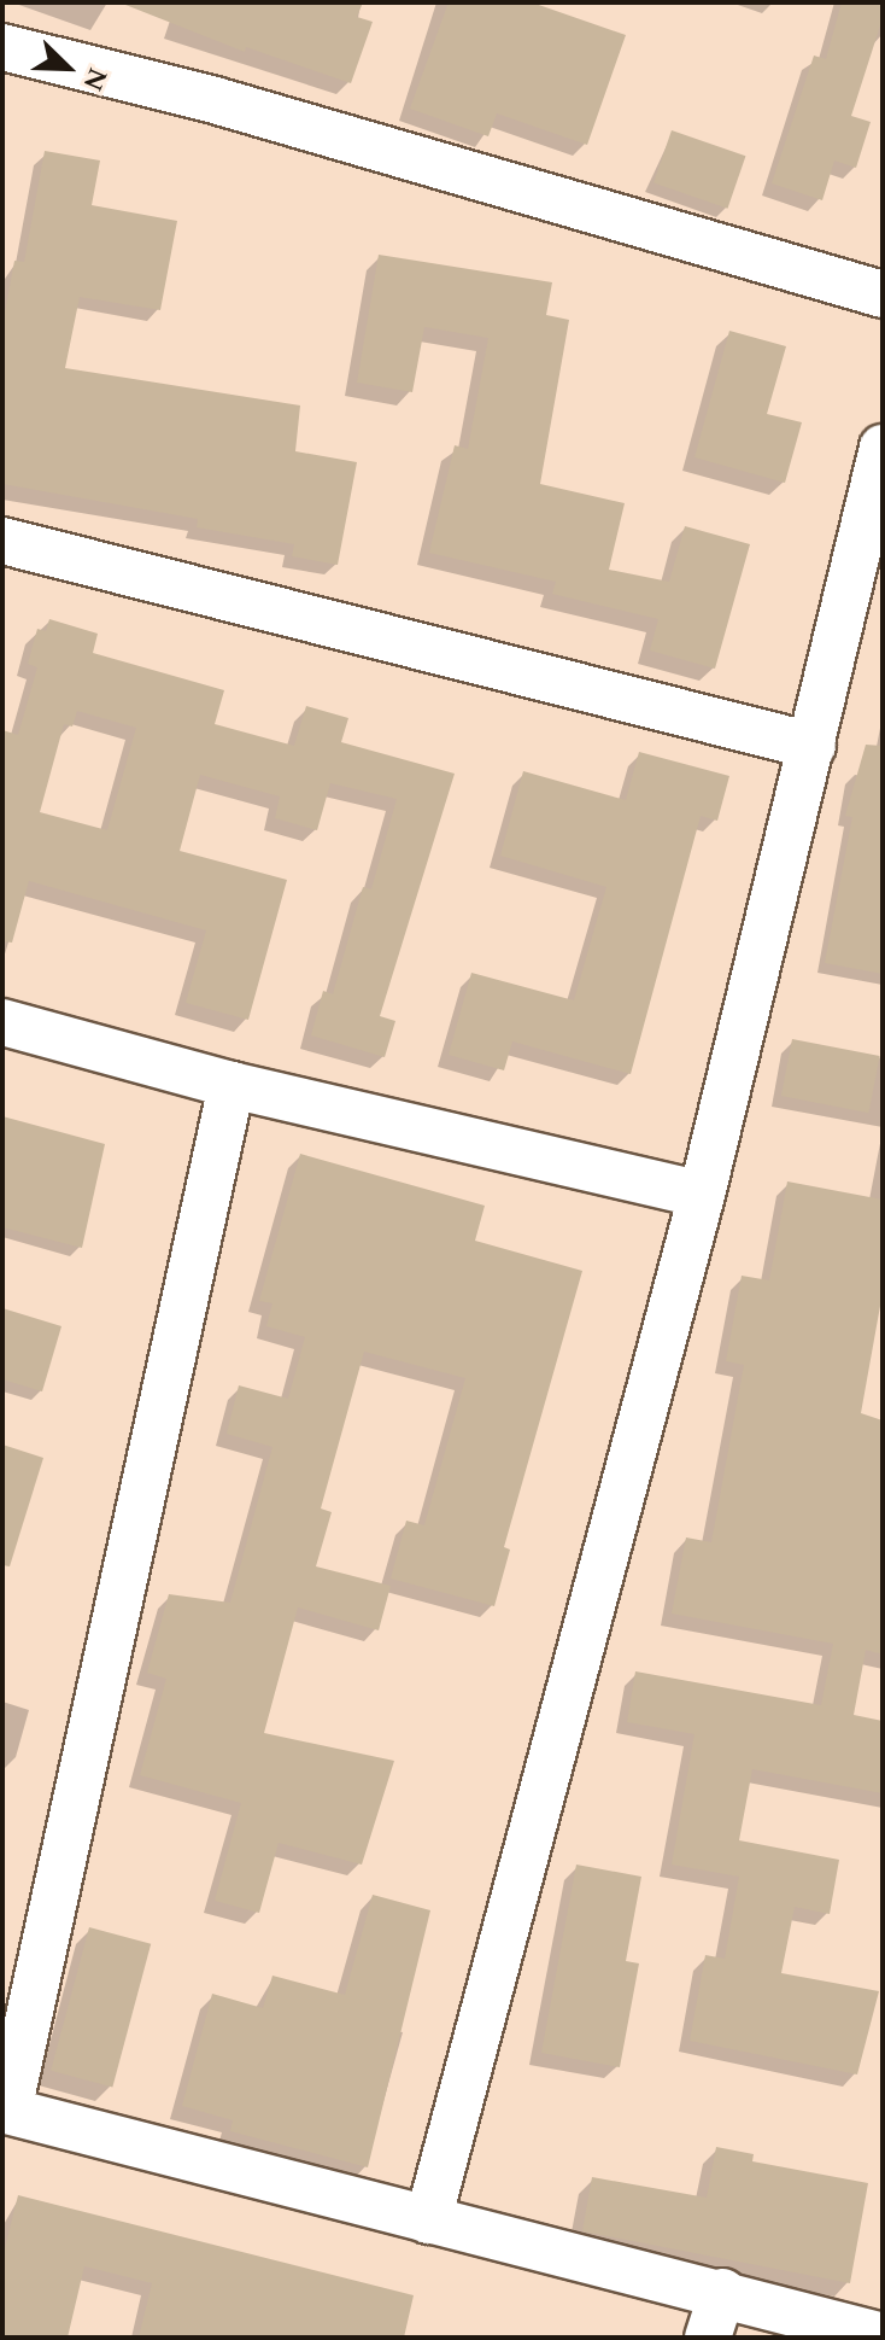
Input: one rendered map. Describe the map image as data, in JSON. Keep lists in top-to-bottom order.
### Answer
{
  "north": "bottom right"
}
